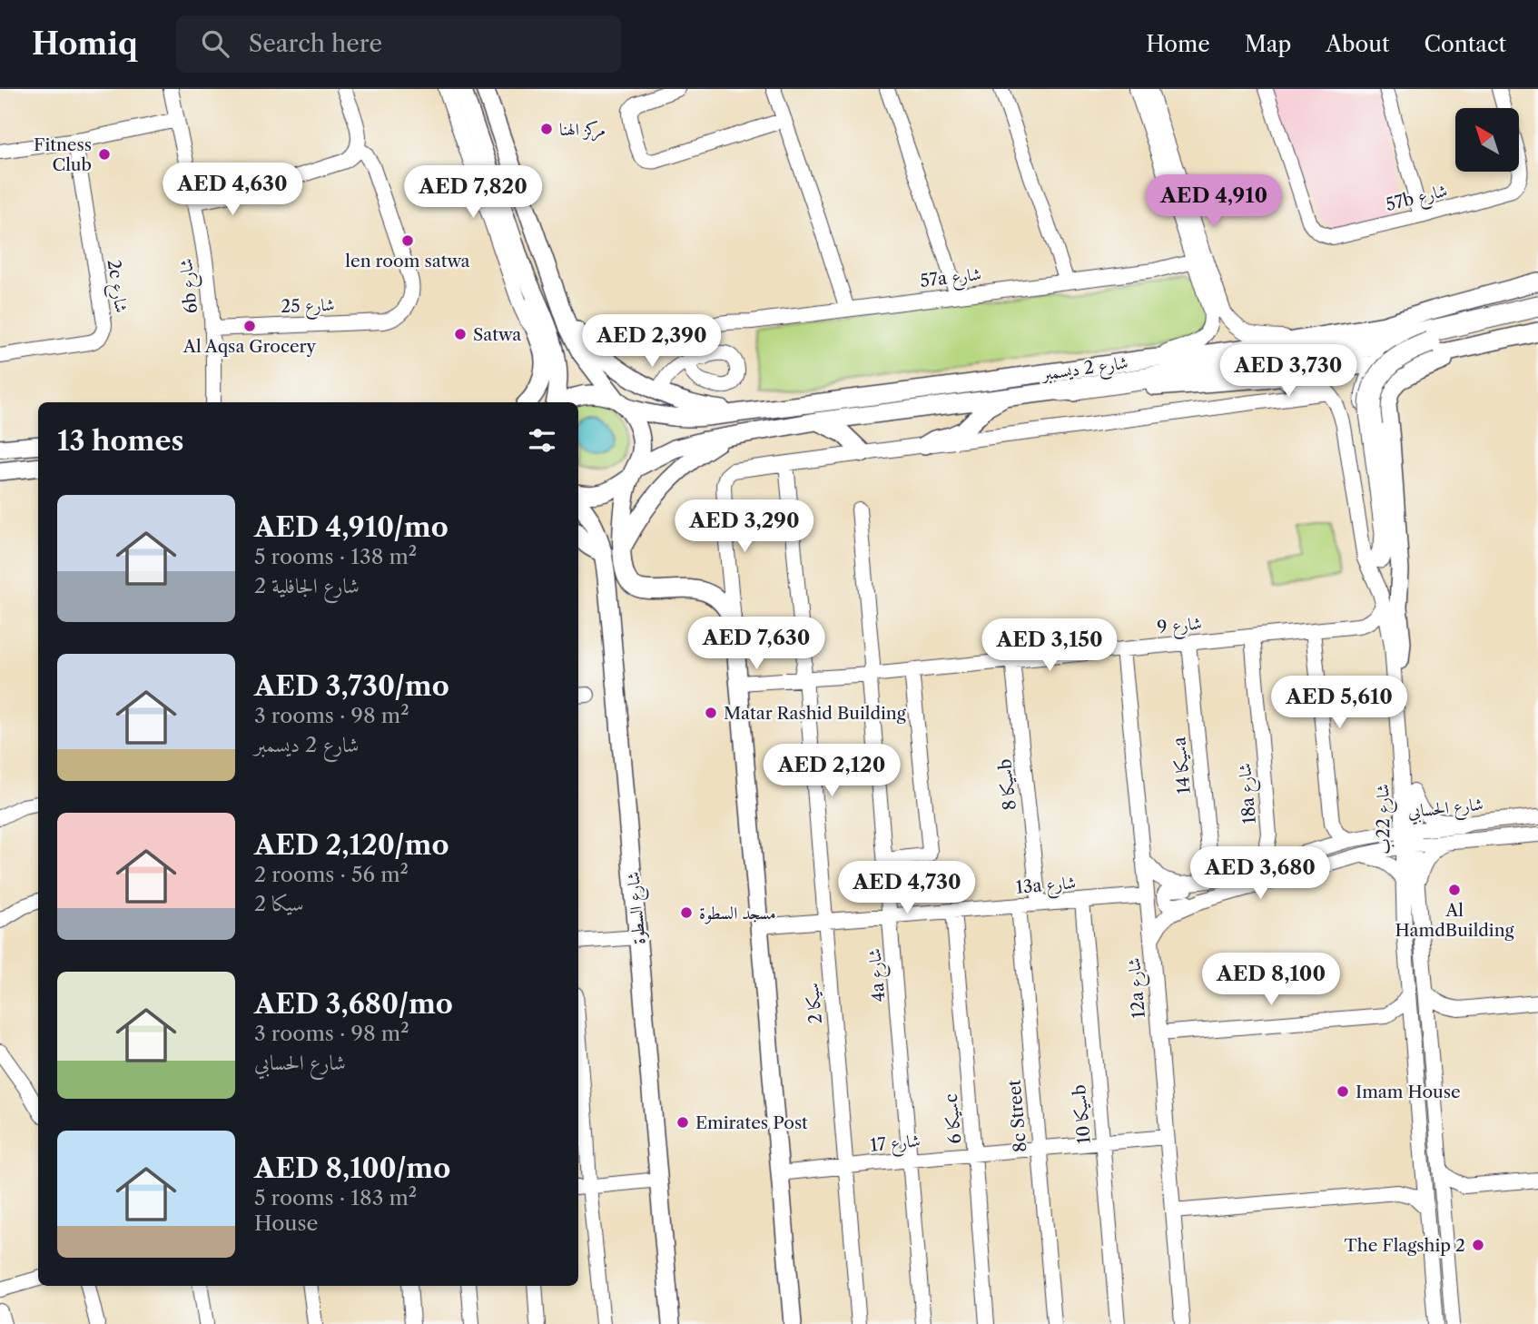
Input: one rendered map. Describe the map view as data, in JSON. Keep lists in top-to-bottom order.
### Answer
{
  "streets": {
    "main road": ["شارع 2 ديسمبر", "شارع السطوة"],
    "street": [
      "57b شارع",
      "57a شارع",
      "2c شارع",
      "6b شارع",
      "شارع 25",
      "شارع 9",
      "سيكا 14a",
      "سيكا 8b",
      "18a شارع",
      "شارع الحسابي",
      "شارع 22ب",
      "13a شارع",
      "4a شارع",
      "12a شارع",
      "سيكا 2",
      "سيكا 10b",
      "8c Street",
      "سيكا 6c",
      "شارع 17"
    ]
  },
  "crossings": [
    ["6b شارع", "شارع 25"],
    ["شارع 2 ديسمبر", "شارع 22ب"],
    ["شارع 9", "سيكا 14a"],
    ["شارع 9", "سيكا 8b"],
    ["شارع 9", "18a شارع"],
    ["شارع 9", "4a شارع"],
    ["شارع 9", "12a شارع"],
    ["شارع 9", "سيكا 2"],
    ["سيكا 14a", "شارع الحسابي"],
    ["سيكا 8b", "13a شارع"],
    ["18a شارع", "شارع الحسابي"],
    ["شارع الحسابي", "شارع 22ب"],
    ["شارع الحسابي", "12a شارع"],
    ["13a شارع", "4a شارع"],
    ["13a شارع", "12a شارع"],
    ["13a شارع", "سيكا 2"],
    ["13a شارع", "سيكا 10b"],
    ["13a شارع", "8c Street"],
    ["13a شارع", "سيكا 6c"],
    ["4a شارع", "شارع 17"],
    ["12a شارع", "شارع 17"],
    ["سيكا 2", "شارع 17"],
    ["سيكا 10b", "شارع 17"],
    ["8c Street", "شارع 17"],
    ["سيكا 6c", "شارع 17"]
  ],
  "places": [
    "مركز الهنا",
    "Fitness Club",
    "len room satwa",
    "Al Aqsa Grocery",
    "Satwa",
    "Matar Rashid Building",
    "Al HamdBuilding",
    "مسجد السطوة",
    "Imam House",
    "Emirates Post",
    "The Flagship 2"
  ],
  "north": "top left",
  "page": {
    "header": "Homiq",
    "search": "Search here",
    "nav": [
      "Home",
      "Map",
      "About",
      "Contact"
    ],
    "price": [
      "AED 4,630",
      "AED 7,820",
      "AED 4,910",
      "AED 2,390",
      "AED 3,730",
      "AED 3,290",
      "AED 7,630",
      "AED 3,150",
      "AED 5,610",
      "AED 2,120",
      "AED 3,680",
      "AED 4,730",
      "AED 8,100"
    ],
    "heading": "13 homes",
    "list": [
      {
        "name": "AED 4,910/mo",
        "note": "5 rooms · 138 m² · شارع الجافلية 2"
      },
      {
        "name": "AED 3,730/mo",
        "note": "3 rooms · 98 m² · شارع 2 ديسمبر"
      },
      {
        "name": "AED 2,120/mo",
        "note": "2 rooms · 56 m² · سيكا 2"
      },
      {
        "name": "AED 3,680/mo",
        "note": "3 rooms · 98 m² · شارع الحسابي"
      },
      {
        "name": "AED 8,100/mo",
        "note": "5 rooms · 183 m² · House"
      }
    ]
  }
}
